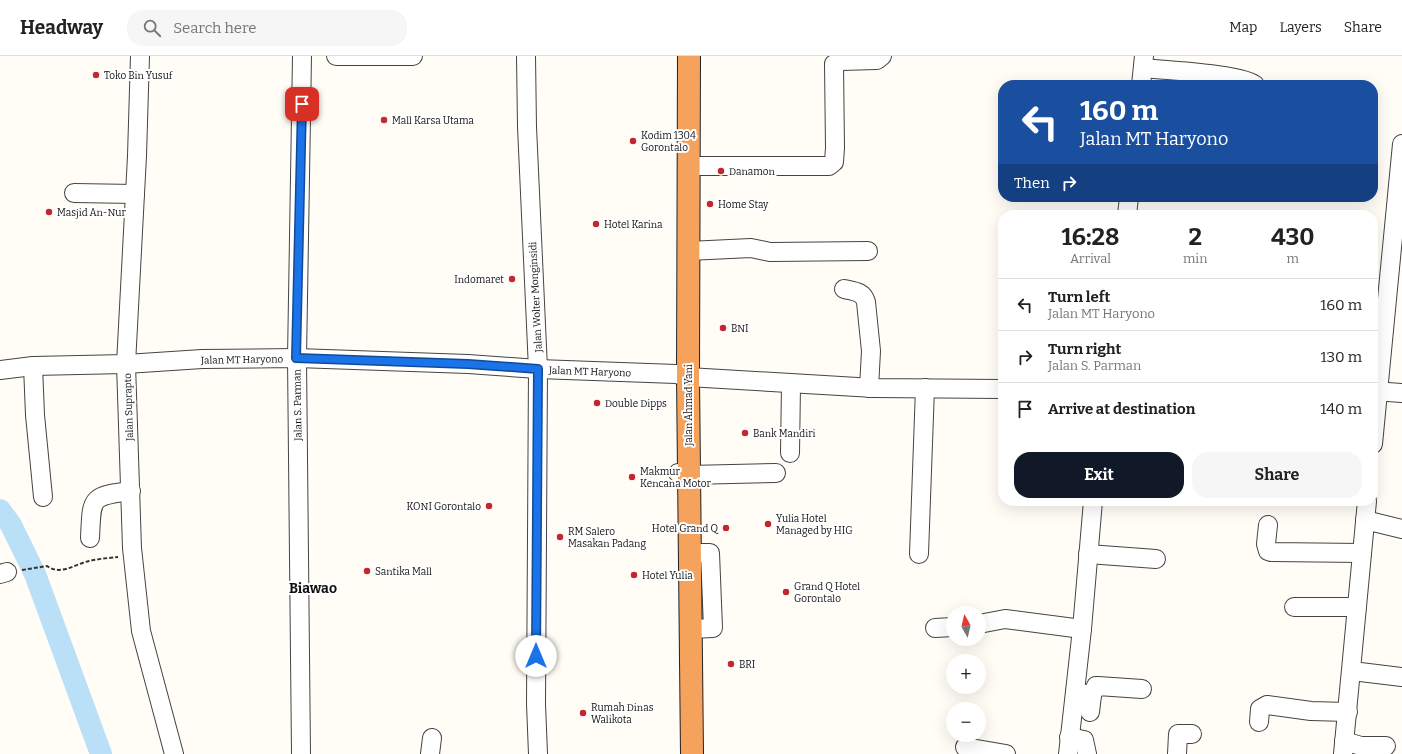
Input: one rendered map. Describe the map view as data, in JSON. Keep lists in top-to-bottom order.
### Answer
{
  "streets": {
    "highway": ["Jalan Ahmad Yani"],
    "street": [
      "Jalan Wolter Monginsidi",
      "Jalan MT Haryono",
      "Jalan S. Parman",
      "Jalan Suprapto"
    ]
  },
  "crossings": [
    ["Jalan Wolter Monginsidi", "Jalan MT Haryono"],
    ["Jalan MT Haryono", "Jalan S. Parman"],
    ["Jalan MT Haryono", "Jalan Ahmad Yani"],
    ["Jalan MT Haryono", "Jalan Suprapto"]
  ],
  "districts": ["Biawao"],
  "places": [
    "Toko Bin Yusuf",
    "Mall Karsa Utama",
    "Kodim 1304 Gorontalo",
    "Danamon",
    "Home Stay",
    "Masjid An-Nur",
    "Hotel Karina",
    "Indomaret",
    "BNI",
    "Double Dipps",
    "Bank Mandiri",
    "Makmur Kencana Motor",
    "KONI Gorontalo",
    "Yulia Hotel Managed by HIG",
    "Hotel Grand Q",
    "RM Salero Masakan Padang",
    "Santika Mall",
    "Hotel Yulia",
    "Grand Q Hotel Gorontalo",
    "BRI",
    "Rumah Dinas Walikota"
  ],
  "north": "top",
  "page": {
    "header": "Headway",
    "search": "Search here",
    "nav": ["Map", "Layers", "Share"],
    "turn": ["160 m", "Jalan MT Haryono"],
    "then": "Then",
    "eta": [
      "16:28",
      "Arrival",
      "2",
      "min",
      "430",
      "m"
    ],
    "list": [
      {
        "name": "Turn left",
        "note": "Jalan MT Haryono",
        "value": "160 m"
      },
      {
        "name": "Turn right",
        "note": "Jalan S. Parman",
        "value": "130 m"
      },
      {
        "name": "Arrive at destination",
        "value": "140 m"
      }
    ],
    "buttons": ["Exit", "Share"],
    "map_buttons": ["+", "−"]
  }
}
